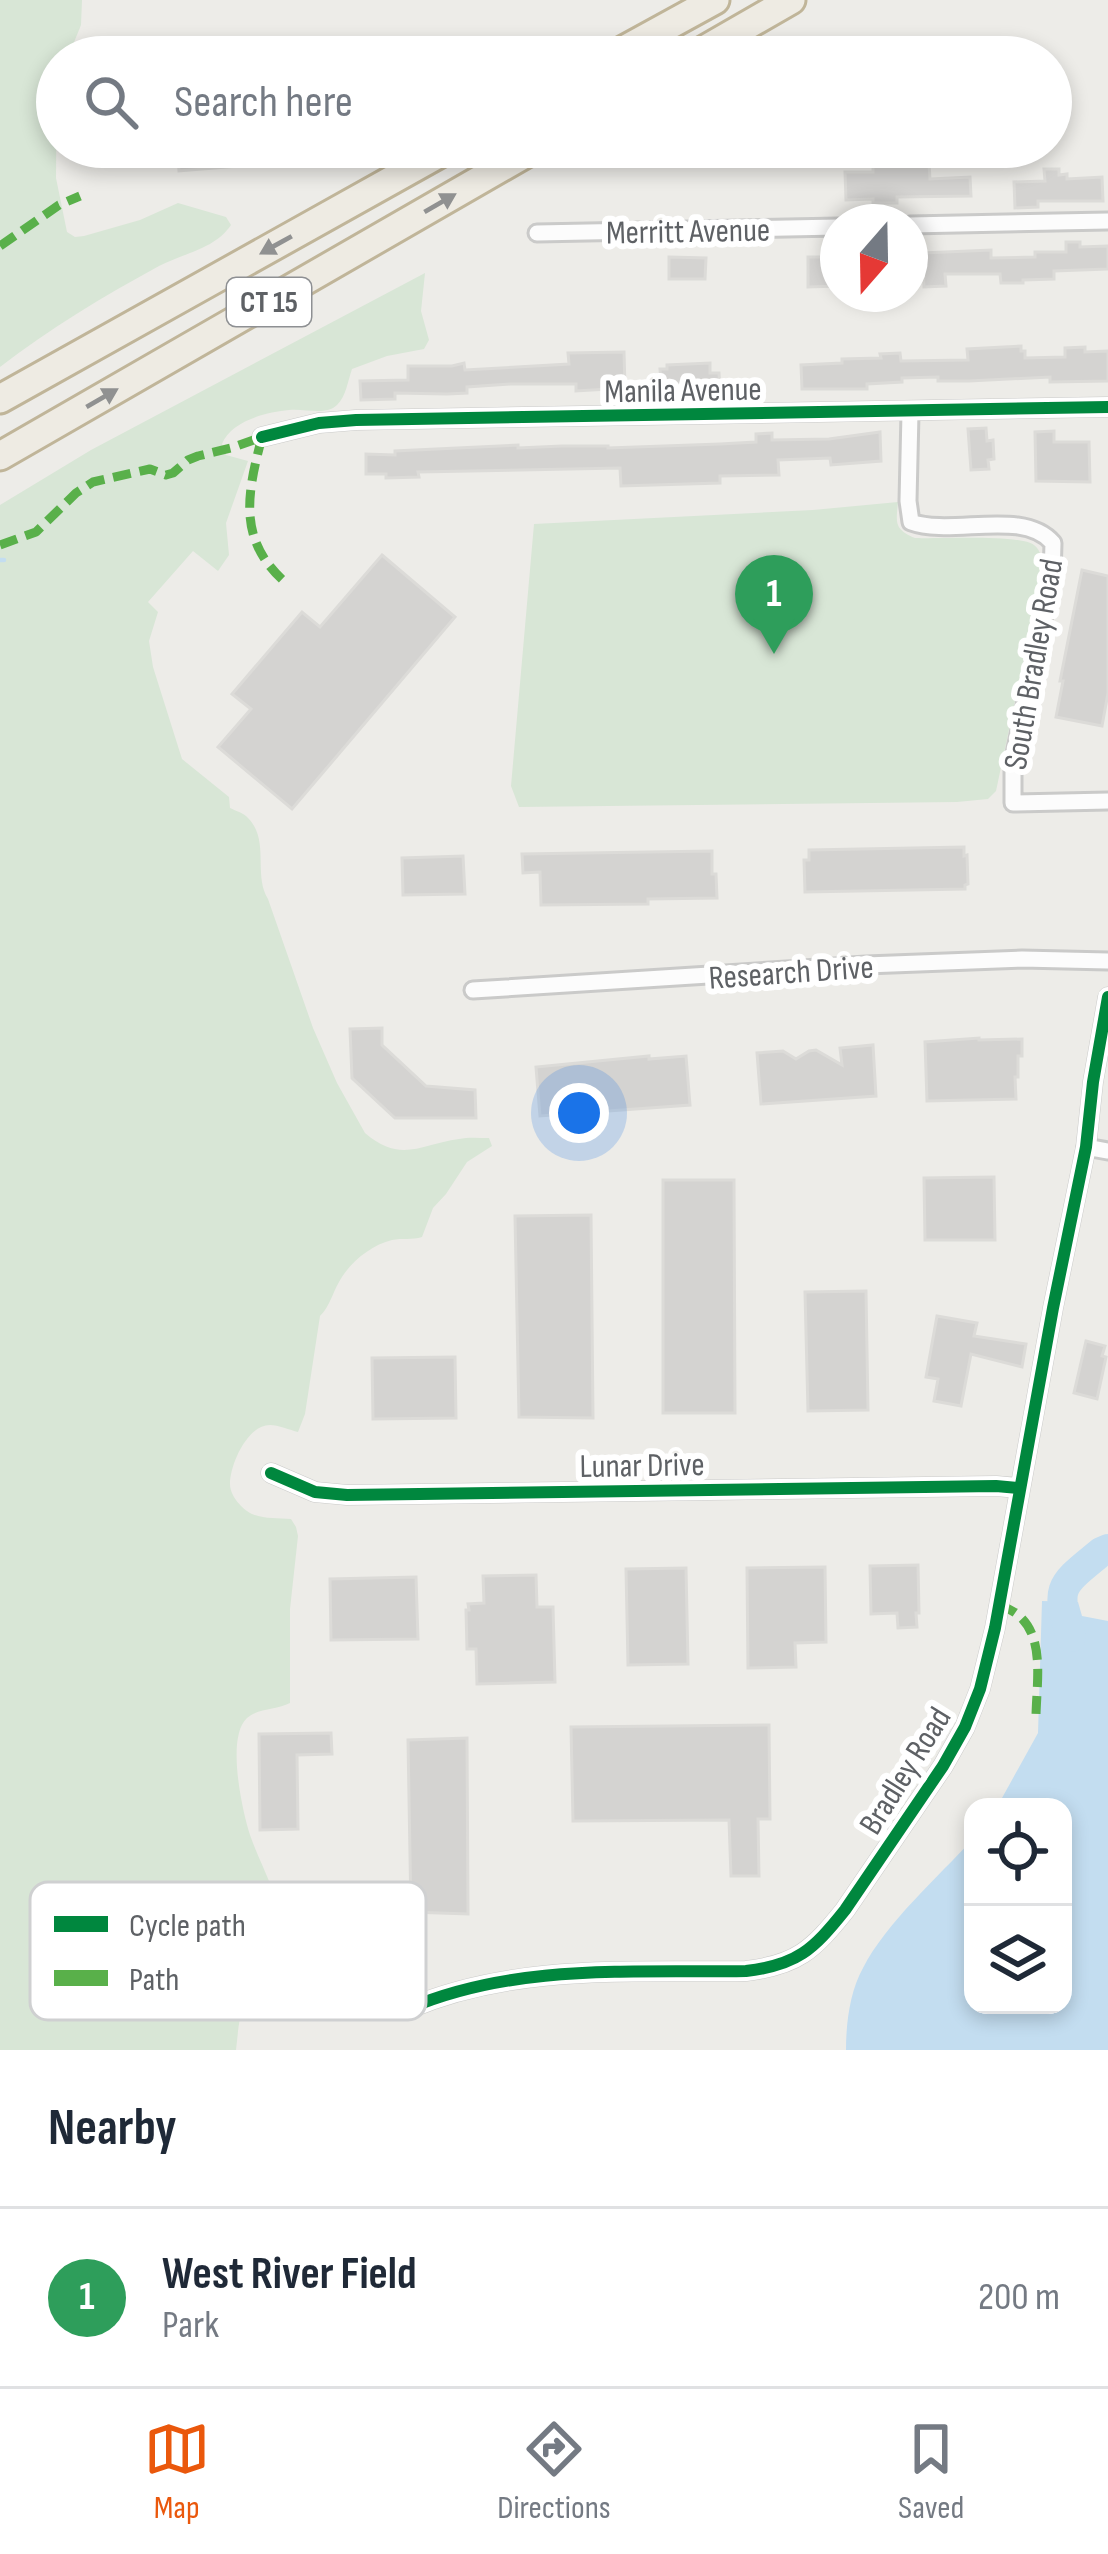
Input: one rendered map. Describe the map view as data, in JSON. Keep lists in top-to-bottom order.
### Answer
{
  "streets": {
    "highway": ["CT 15"],
    "street": [
      "Merritt Avenue",
      "Manila Avenue",
      "South Bradley Road",
      "Research Drive",
      "Lunar Drive",
      "Bradley Road"
    ]
  },
  "crossings": [
    ["Manila Avenue", "South Bradley Road"],
    ["Lunar Drive", "Bradley Road"]
  ],
  "legend": ["Cycle path", "Path"],
  "north": "bottom",
  "page": {
    "search": "Search here",
    "pins": "1",
    "heading": "Nearby",
    "list": [
      {
        "mark": "1",
        "name": "West River Field",
        "note": "Park",
        "value": "200 m"
      }
    ],
    "nav": ["Map", "Directions", "Saved"]
  }
}
